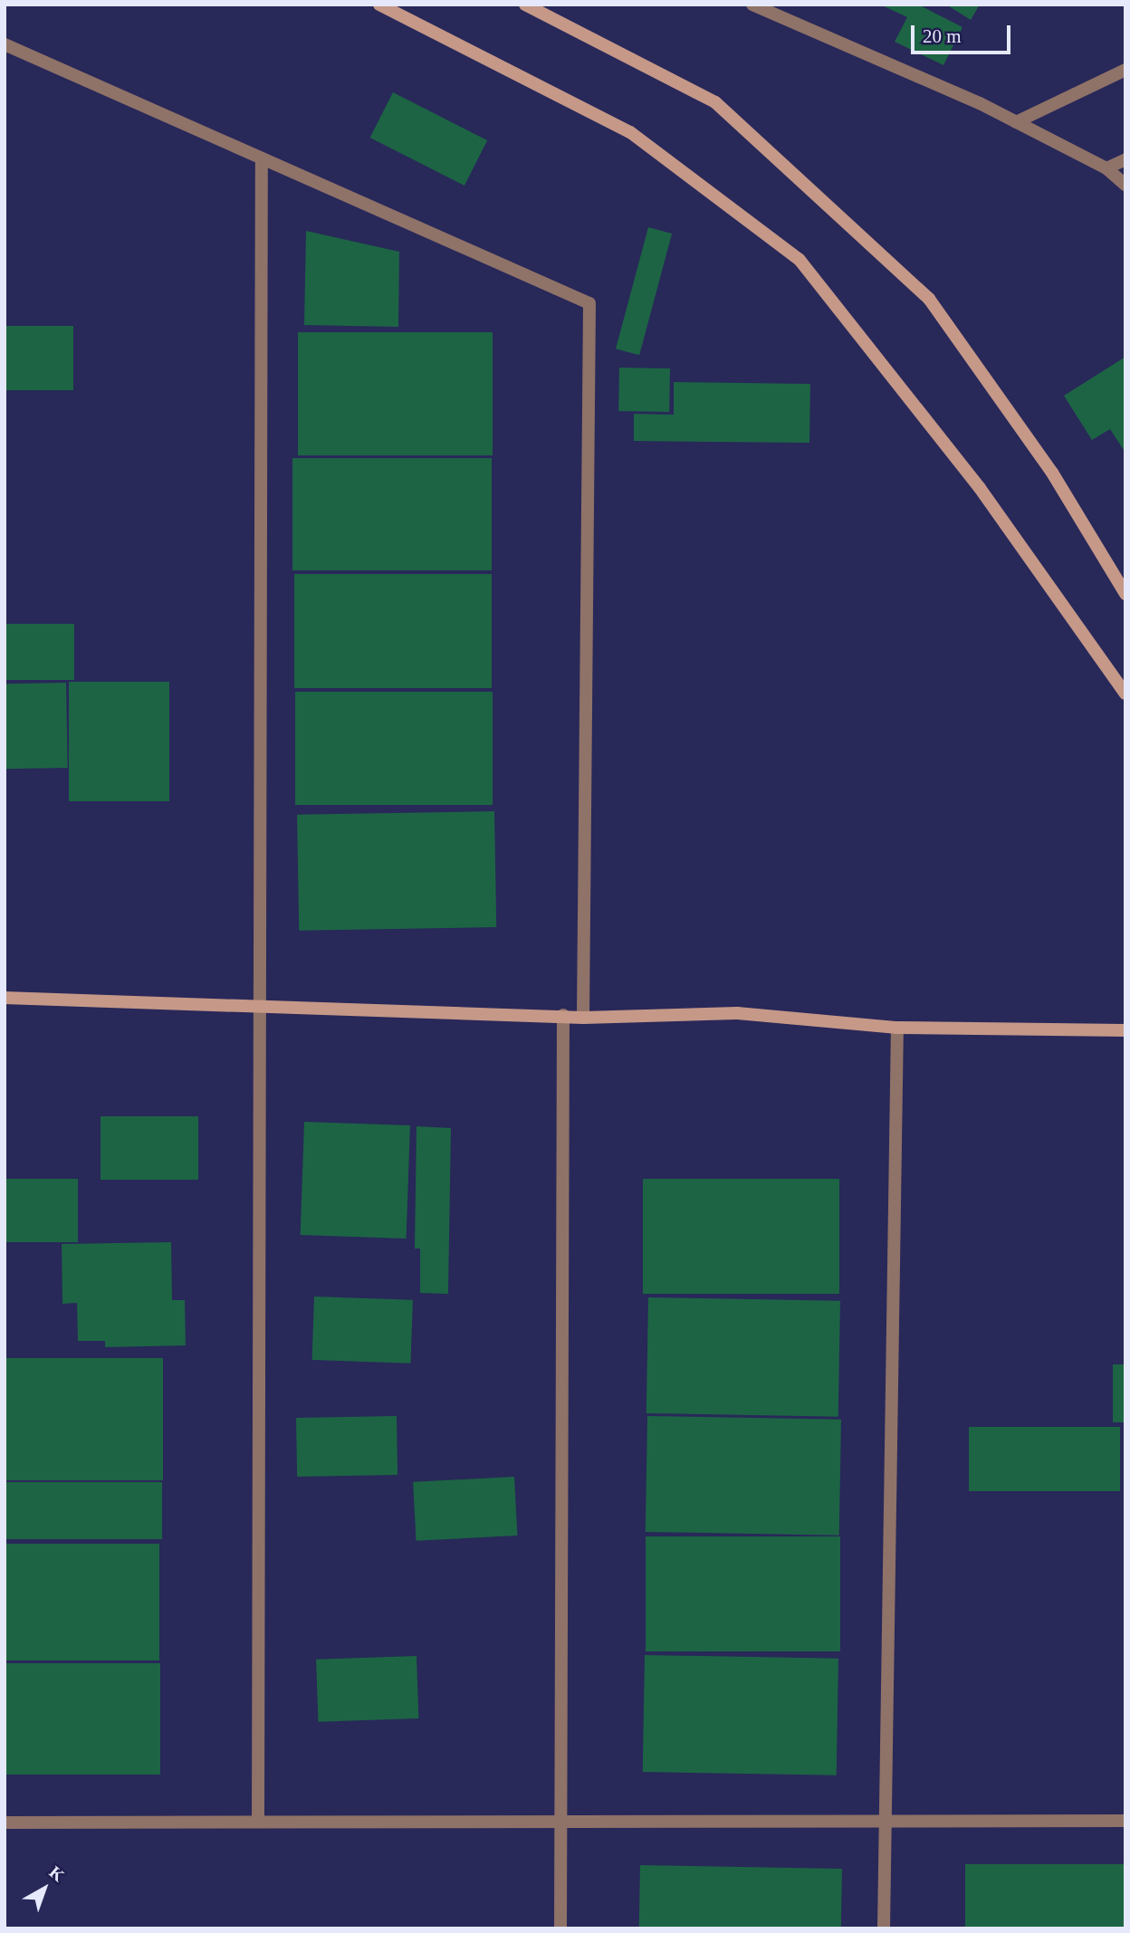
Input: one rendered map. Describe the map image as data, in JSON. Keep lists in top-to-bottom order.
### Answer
{
  "scale_bar": "20 m",
  "north": "top right"
}
